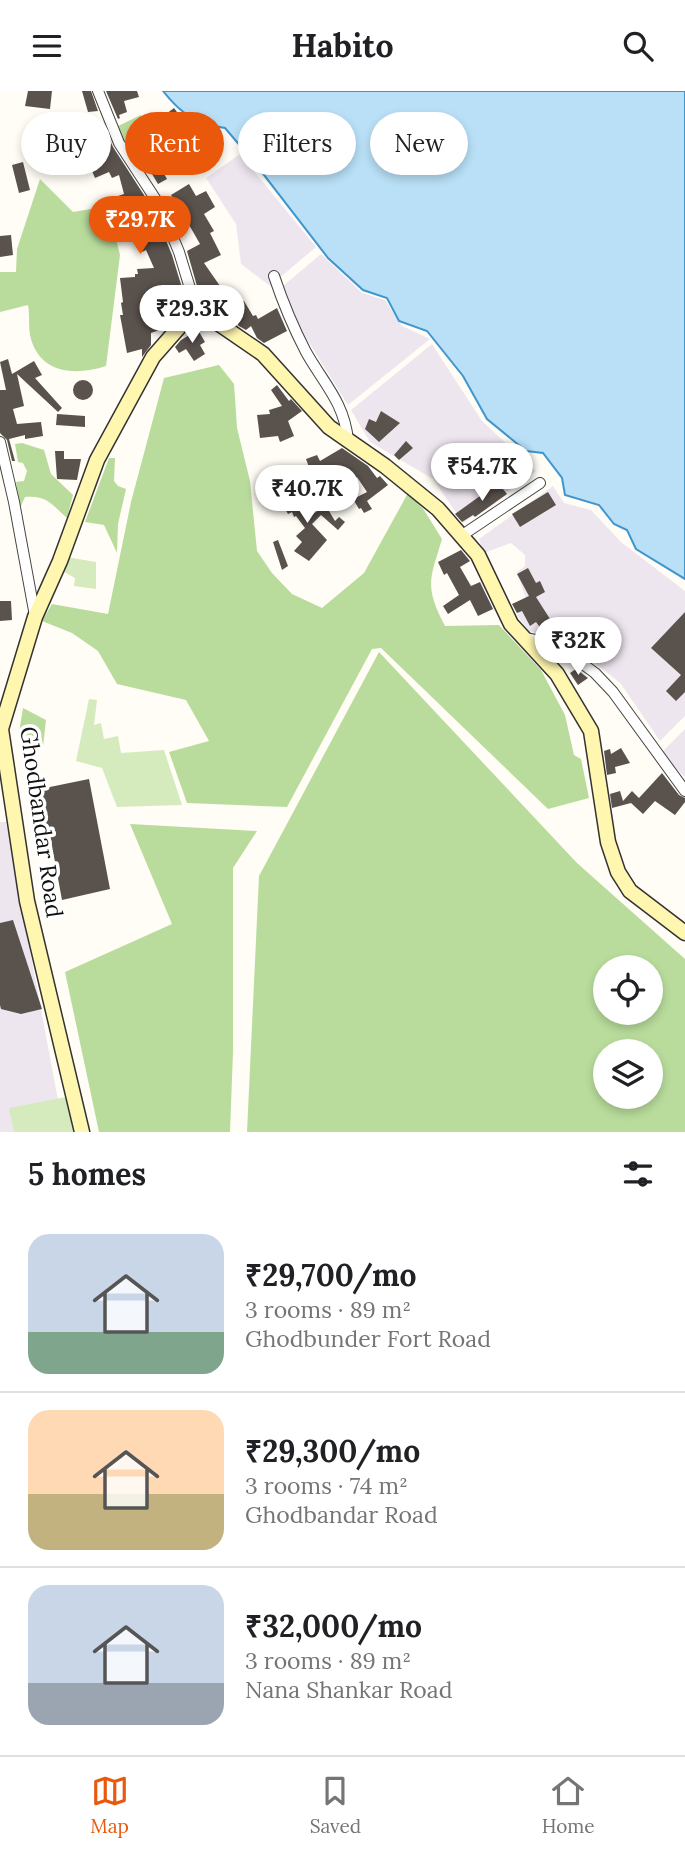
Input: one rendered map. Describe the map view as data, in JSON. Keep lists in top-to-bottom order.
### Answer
{
  "streets": {
    "street": ["Ghodbandar Road"]
  },
  "page": {
    "header": "Habito",
    "chip": [
      "Buy",
      "Rent",
      "Filters",
      "New"
    ],
    "price": [
      "₹29.7K",
      "₹29.3K",
      "₹54.7K",
      "₹40.7K",
      "₹32K"
    ],
    "heading": "5 homes",
    "list": [
      {
        "name": "₹29,700/mo",
        "note": "3 rooms · 89 m² · Ghodbunder Fort Road"
      },
      {
        "name": "₹29,300/mo",
        "note": "3 rooms · 74 m² · Ghodbandar Road"
      },
      {
        "name": "₹32,000/mo",
        "note": "3 rooms · 89 m² · Nana Shankar Road"
      }
    ],
    "tabs": ["Map", "Saved", "Home"]
  }
}
